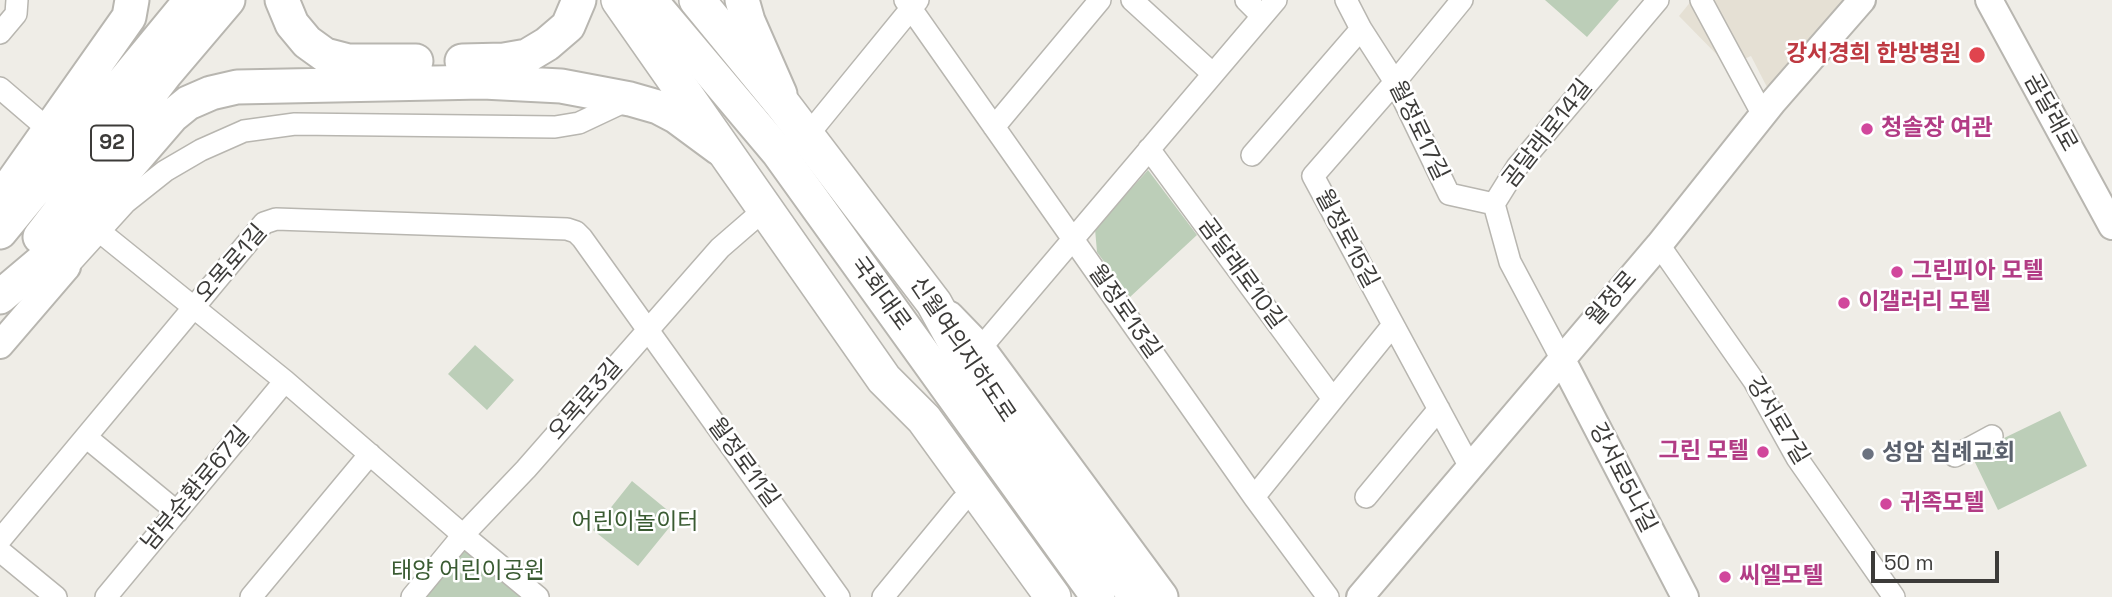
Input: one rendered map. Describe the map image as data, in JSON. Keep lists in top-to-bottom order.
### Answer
{
  "streets": {
    "highway": ["신월여의지하도로"],
    "main road": ["92", "국회대로"],
    "street": [
      "곰달래로",
      "월정로17길",
      "곰달래로14길",
      "월정로15길",
      "오목로1길",
      "곰달래로10길",
      "월정로",
      "월정로13길",
      "오목로3길",
      "강서로7길",
      "월정로11길",
      "강서로5나길",
      "남부순환로67길"
    ]
  },
  "crossings": [
    ["월정로17길", "곰달래로14길"],
    ["월정로17길", "월정로15길"],
    ["곰달래로14길", "월정로"],
    ["곰달래로14길", "강서로5나길"],
    ["월정로15길", "월정로"],
    ["오목로1길", "오목로3길"],
    ["오목로1길", "월정로11길"],
    ["월정로", "강서로7길"],
    ["월정로", "강서로5나길"],
    ["오목로3길", "월정로11길"]
  ],
  "parks": ["어린이놀이터", "태양 어린이공원"],
  "places": [
    "강서경희 한방병원",
    "청솔장 여관",
    "그린피아 모텔",
    "이갤러리 모텔",
    "그린 모텔",
    "성암 침례교회",
    "귀족모텔",
    "씨엘모텔"
  ],
  "scale_bar": "50 m"
}
